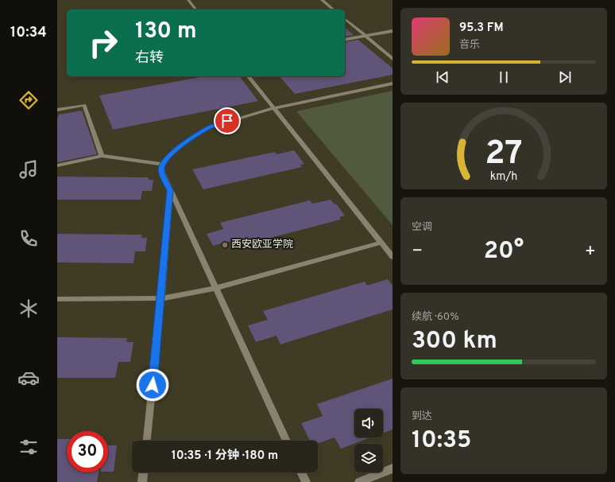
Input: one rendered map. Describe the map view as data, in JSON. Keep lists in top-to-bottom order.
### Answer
{
  "places": ["西安欧亚学院"],
  "page": {
    "tabs": "10:34",
    "turn": ["130 m", "右转"],
    "song": ["95.3 FM", "音乐"],
    "tile": [
      "空调",
      ["续航 · 60%", "300 km"],
      ["到达", "10:35"]
    ],
    "heat": ["−", "20°", "+"],
    "limit": "30",
    "trip": "10:35 · 1 分钟 · 180 m",
    "gauge": ["27", "km/h"]
  }
}
